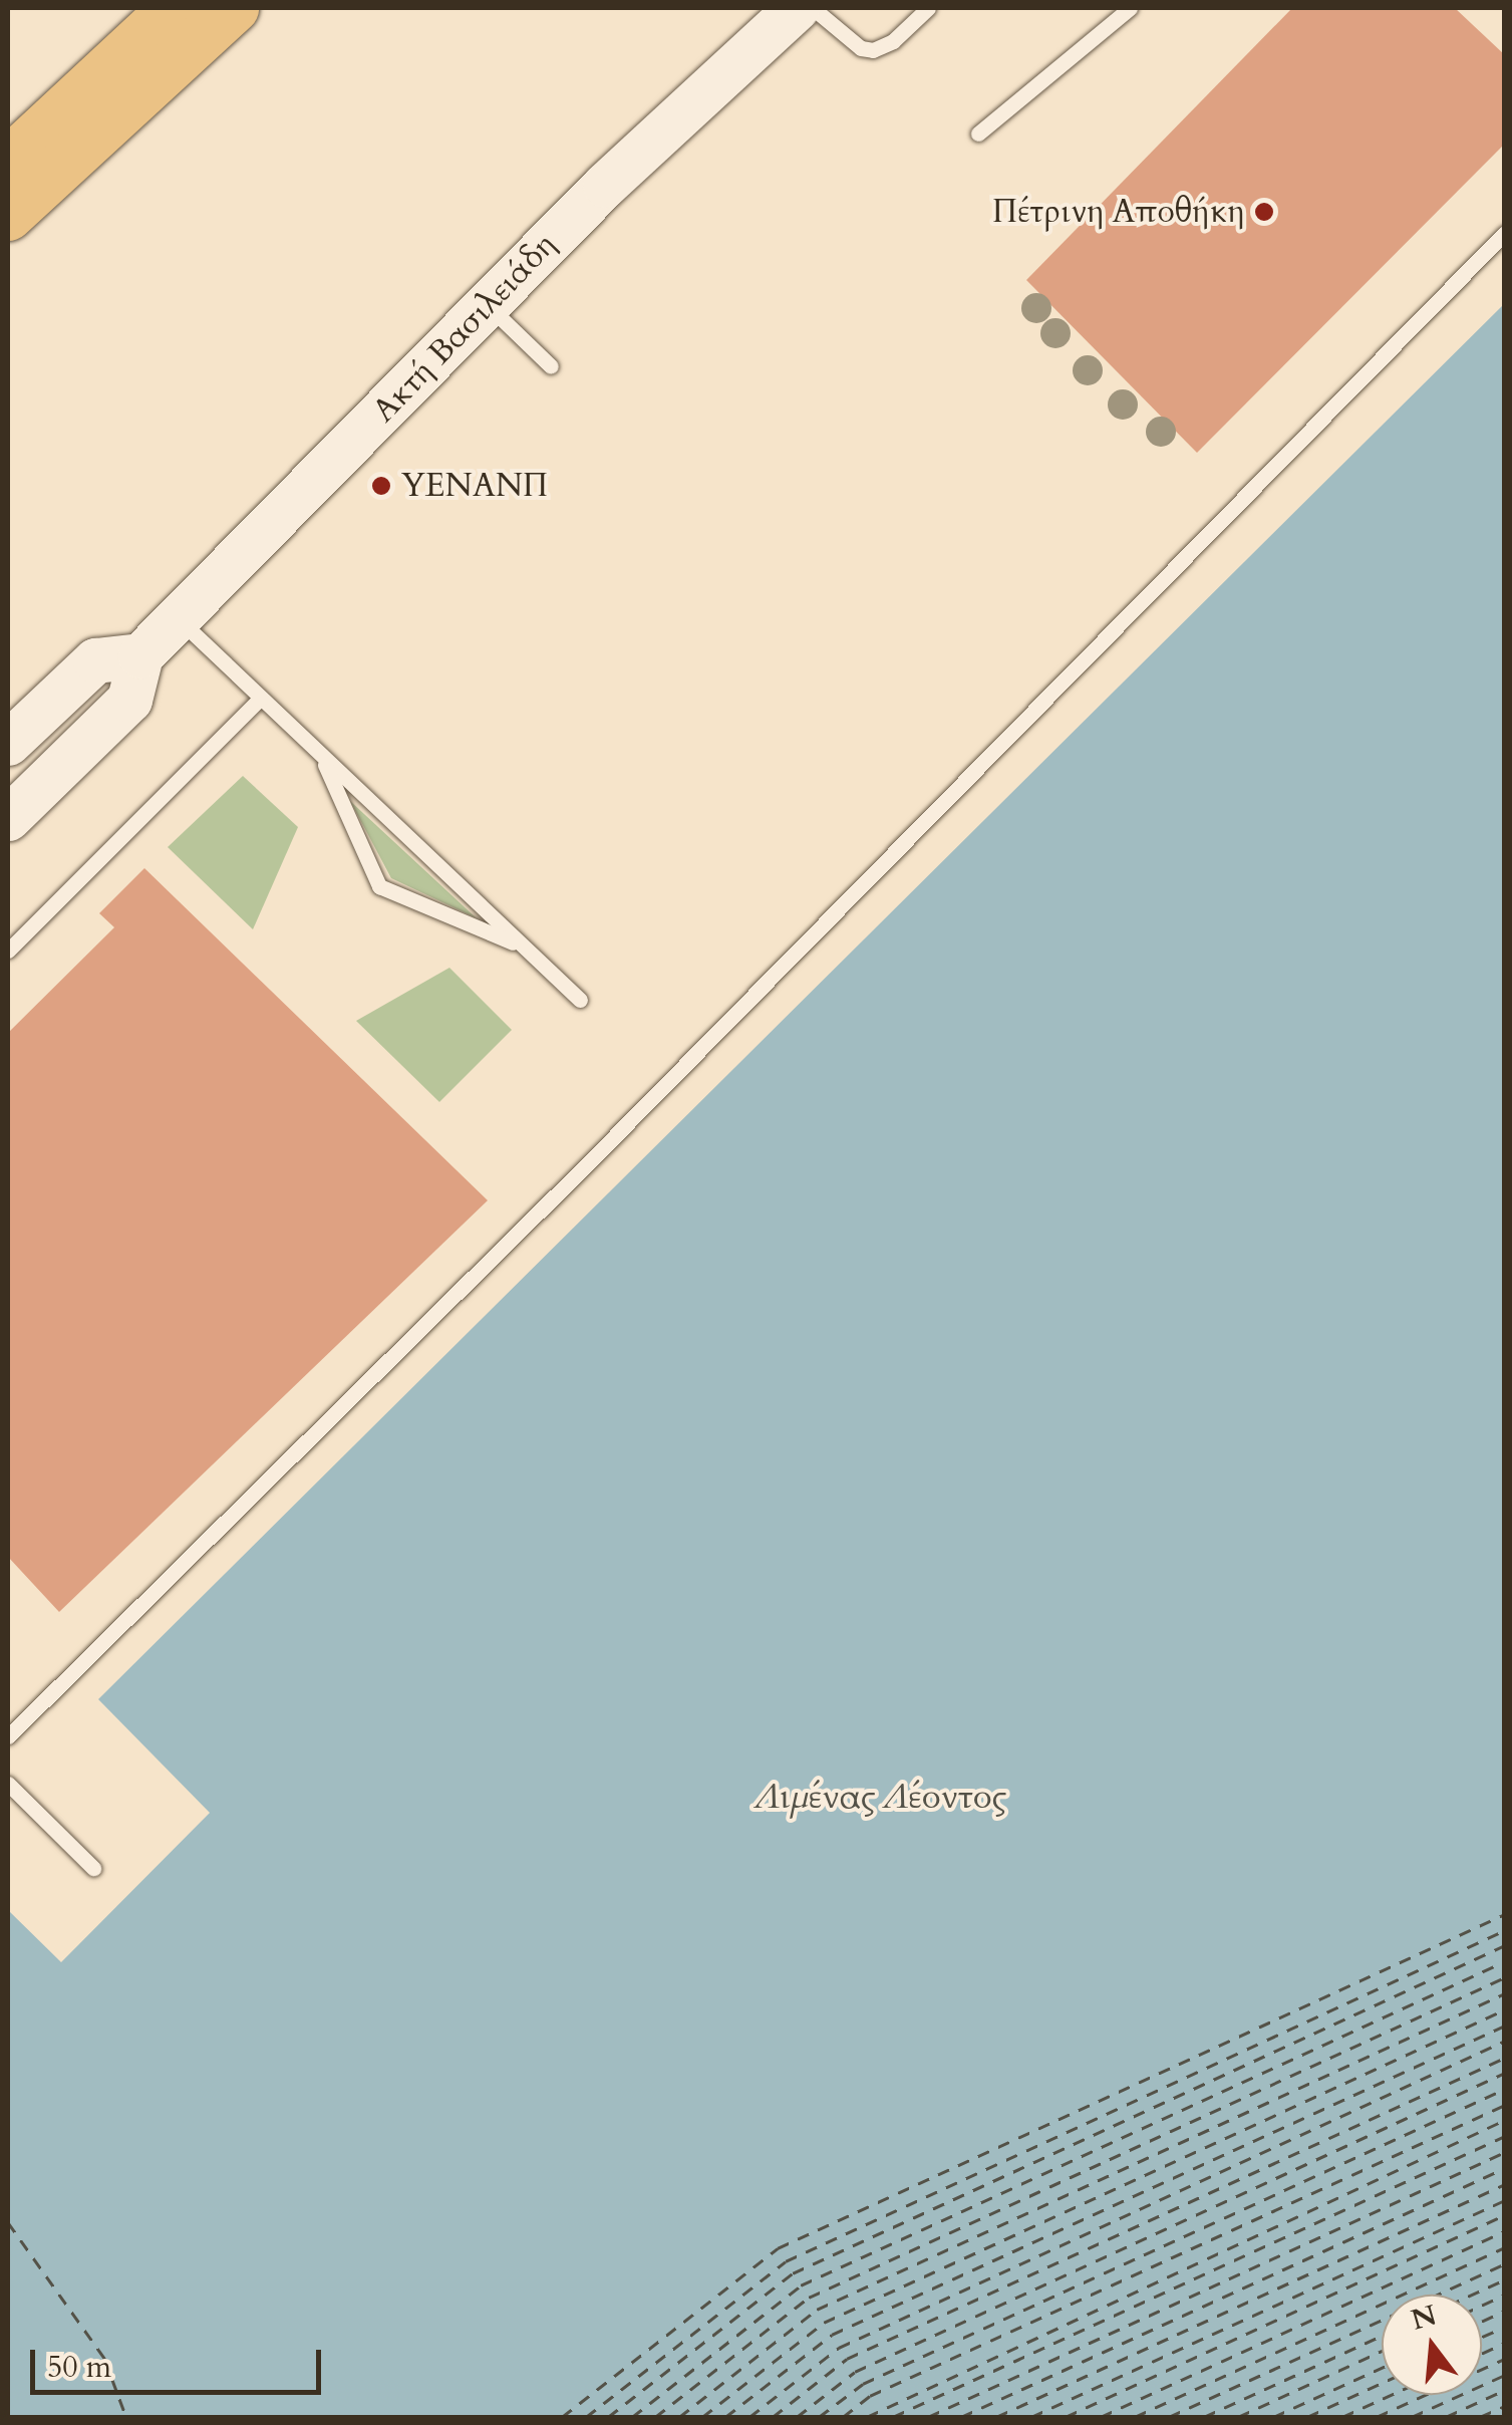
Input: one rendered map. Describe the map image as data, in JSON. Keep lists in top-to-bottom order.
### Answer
{
  "streets": {
    "street": ["Ακτή Βασιλειάδη"]
  },
  "water": ["Λιμένας Λέοντος"],
  "places": ["Πέτρινη Αποθήκη", "ΥΕΝΑΝΠ"],
  "scale_bar": "50 m",
  "north": "top"
}
